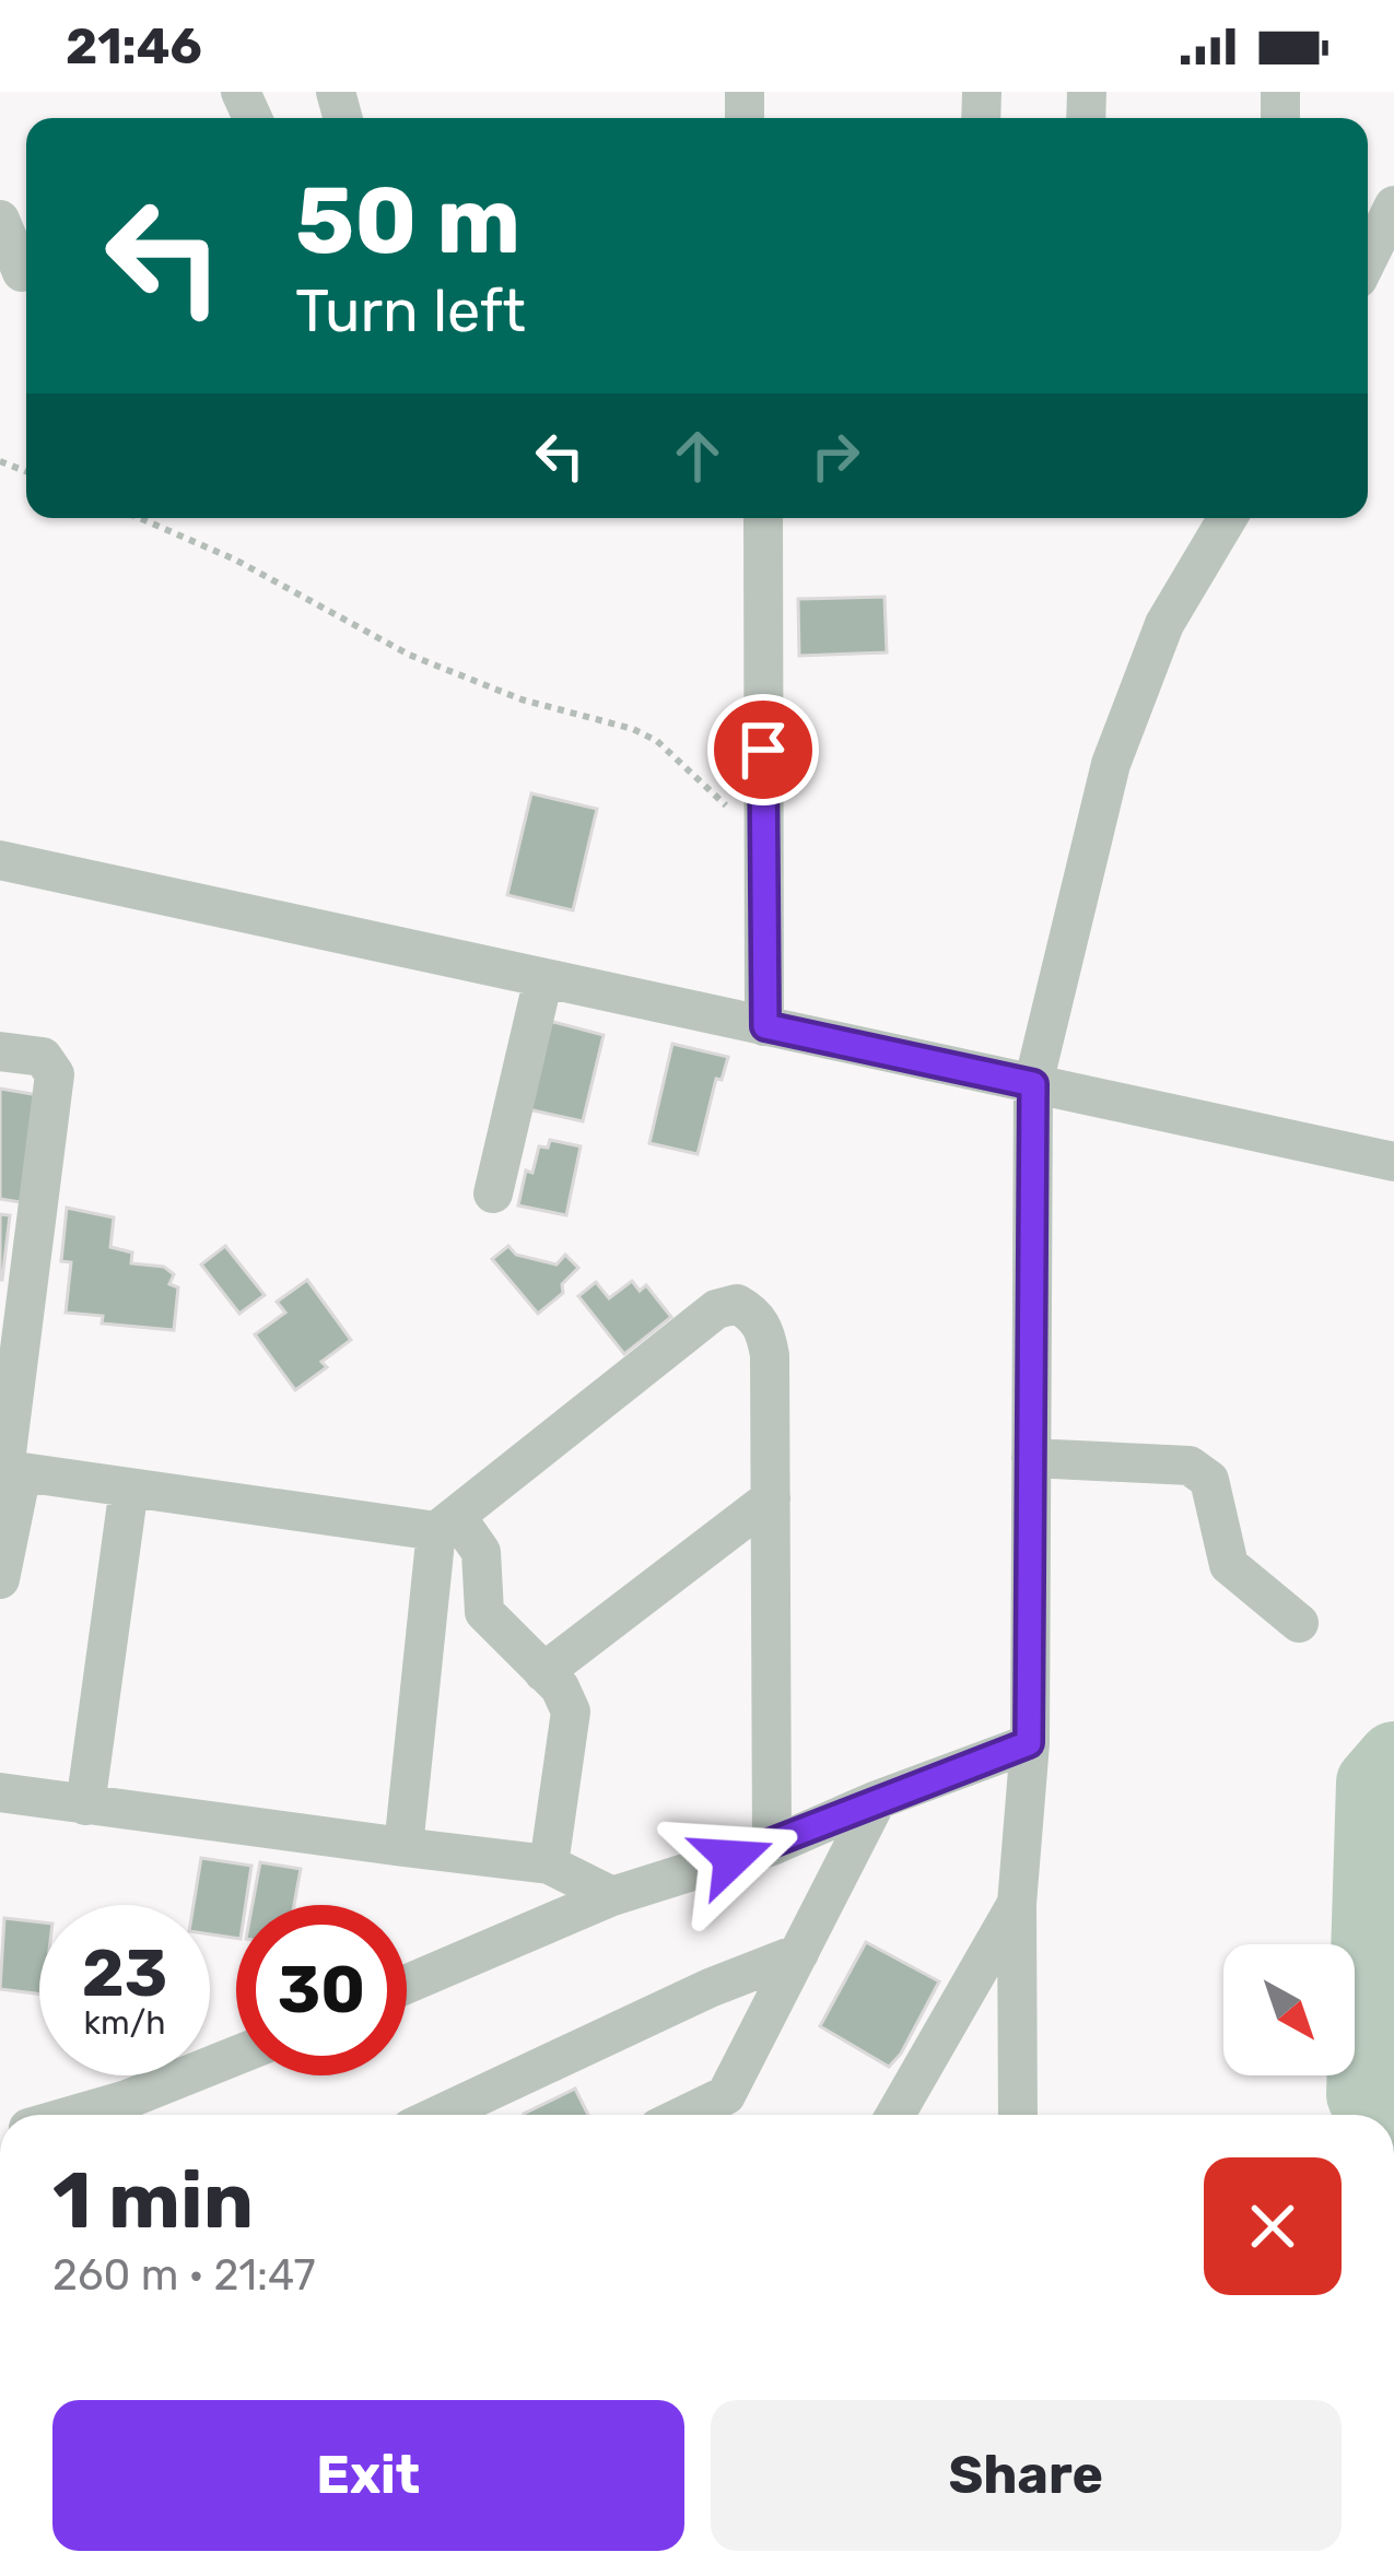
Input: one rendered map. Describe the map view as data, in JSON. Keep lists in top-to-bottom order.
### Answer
{
  "north": "bottom right",
  "page": {
    "status": "21:46",
    "turn": ["50 m", "Turn left"],
    "speed": "23 km/h",
    "limit": "30",
    "heading": ["1 min", "260 m · 21:47"],
    "buttons": ["Exit", "Share"]
  }
}
